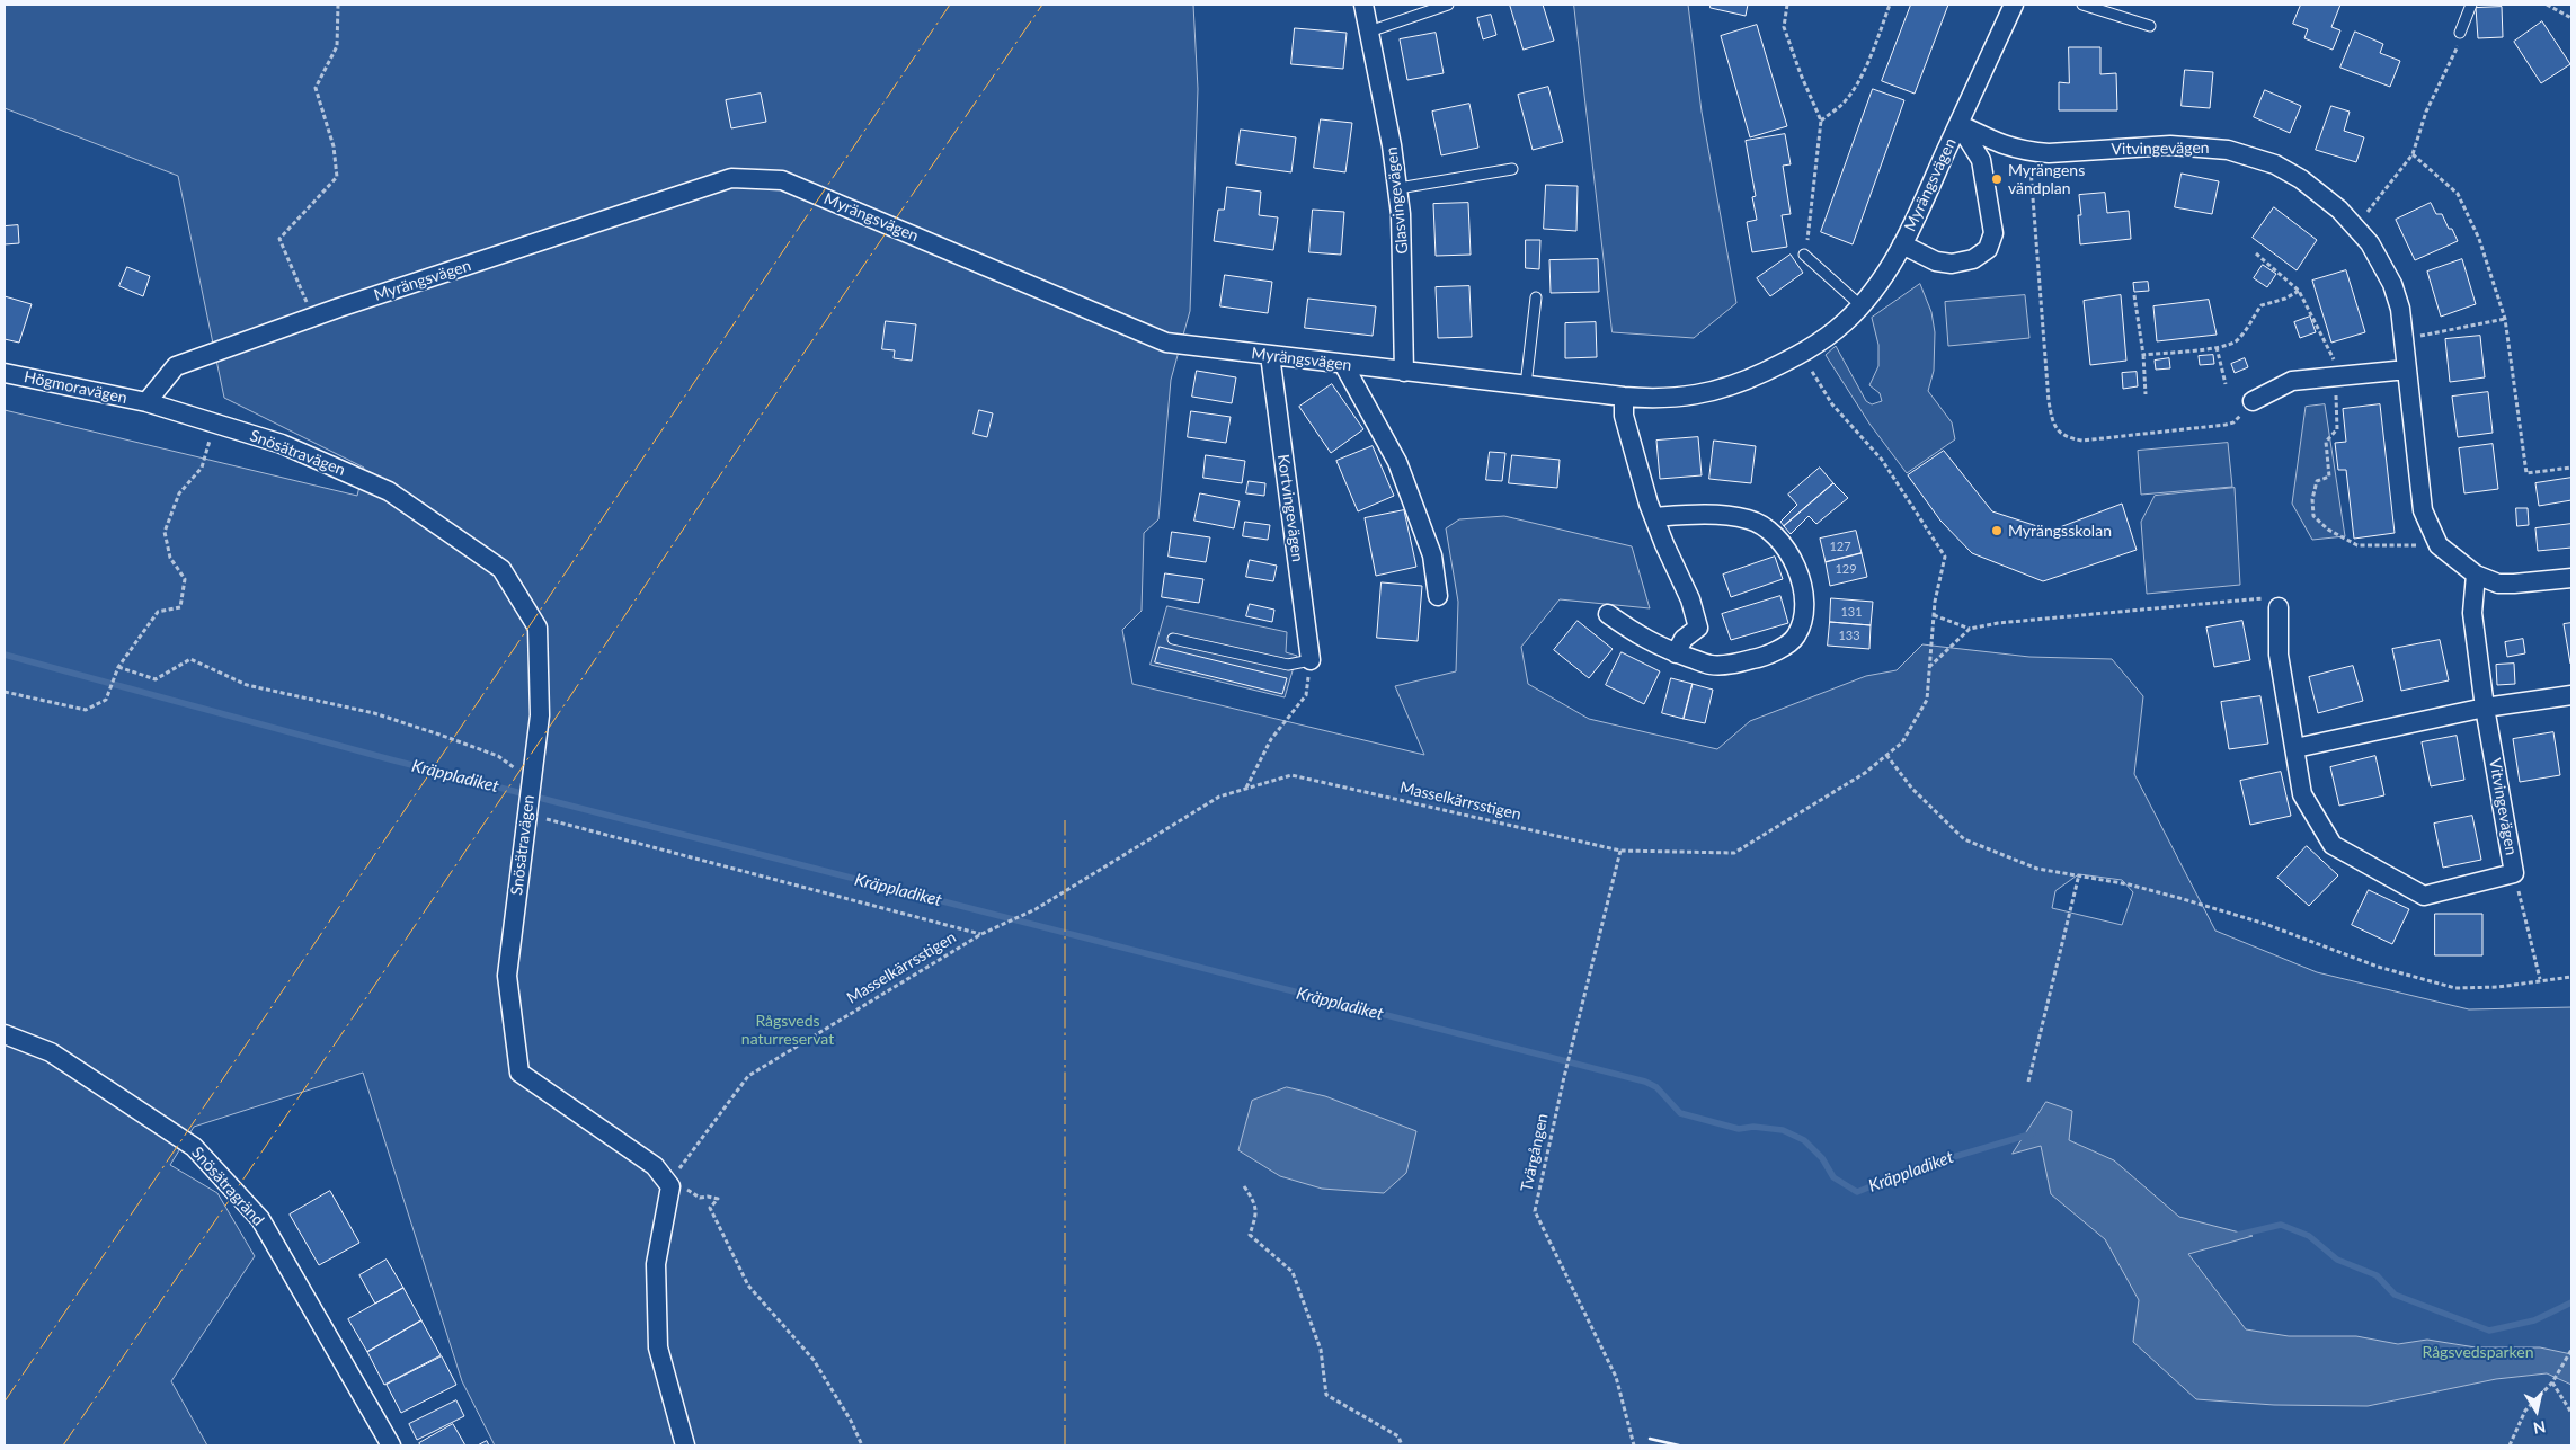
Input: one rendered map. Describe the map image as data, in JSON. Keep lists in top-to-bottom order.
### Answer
{
  "streets": {
    "street": [
      "Vitvingevägen",
      "Myrängsvägen",
      "Glasvingevägen",
      "Högmoravägen",
      "Snösätravägen",
      "Kortvingevägen",
      "Snösätragränd"
    ],
    "path": ["Masselkärrsstigen", "Tvärgången"]
  },
  "crossings": [
    ["Vitvingevägen", "Myrängsvägen"],
    ["Myrängsvägen", "Glasvingevägen"],
    ["Myrängsvägen", "Högmoravägen"],
    ["Myrängsvägen", "Snösätravägen"],
    ["Myrängsvägen", "Kortvingevägen"],
    ["Myrängsvägen", "Masselkärrsstigen"],
    ["Högmoravägen", "Snösätravägen"],
    ["Snösätravägen", "Masselkärrsstigen"],
    ["Masselkärrsstigen", "Tvärgången"]
  ],
  "water": ["Kräppladiket"],
  "parks": ["Rågsveds naturreservat", "Rågsvedsparken"],
  "places": ["Myrängens vändplan", "Myrängsskolan"],
  "house_numbers": [
    "127",
    "129",
    "131",
    "133"
  ],
  "north": "bottom"
}
